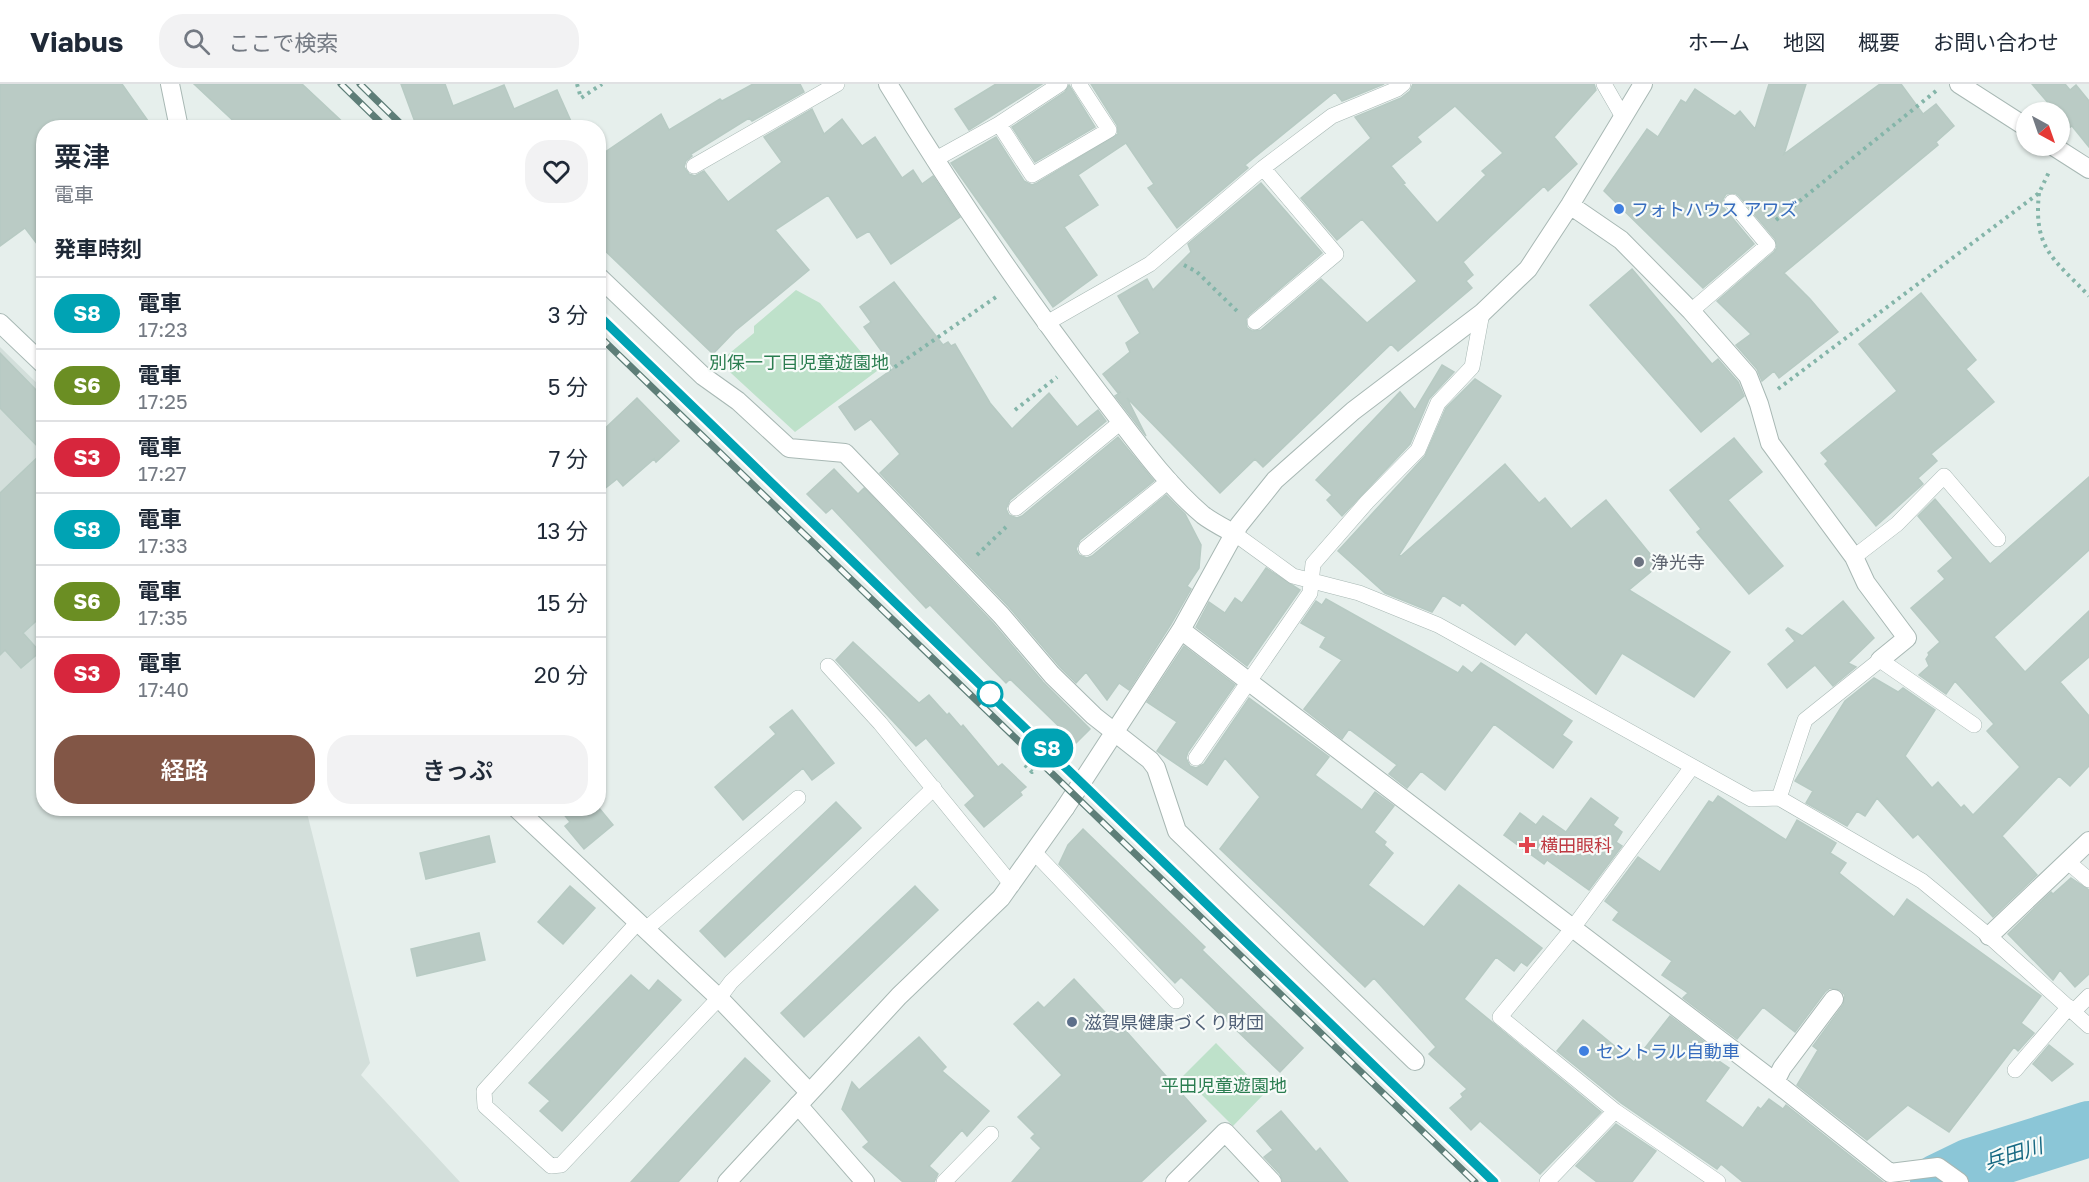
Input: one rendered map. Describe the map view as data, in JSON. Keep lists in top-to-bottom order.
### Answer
{
  "water": ["兵田川"],
  "parks": ["別保一丁目児童遊園地", "平田児童遊園地"],
  "places": {
    "other": [
      "フォトハウス アワズ",
      "浄光寺",
      "滋賀県健康づくり財団",
      "セントラル自動車"
    ],
    "health": ["横田眼科"]
  },
  "north": "bottom right",
  "page": {
    "header": "Viabus",
    "search": "ここで検索",
    "nav": [
      "ホーム",
      "地図",
      "概要",
      "お問い合わせ"
    ],
    "on_map": "S8",
    "heading": [
      ["粟津", "電車"],
      "発車時刻"
    ],
    "list": [
      {
        "mark": "S8",
        "name": "電車",
        "note": "17:23",
        "value": "3 分"
      },
      {
        "mark": "S6",
        "name": "電車",
        "note": "17:25",
        "value": "5 分"
      },
      {
        "mark": "S3",
        "name": "電車",
        "note": "17:27",
        "value": "7 分"
      },
      {
        "mark": "S8",
        "name": "電車",
        "note": "17:33",
        "value": "13 分"
      },
      {
        "mark": "S6",
        "name": "電車",
        "note": "17:35",
        "value": "15 分"
      },
      {
        "mark": "S3",
        "name": "電車",
        "note": "17:40",
        "value": "20 分"
      }
    ],
    "buttons": ["経路", "きっぷ"]
  }
}
